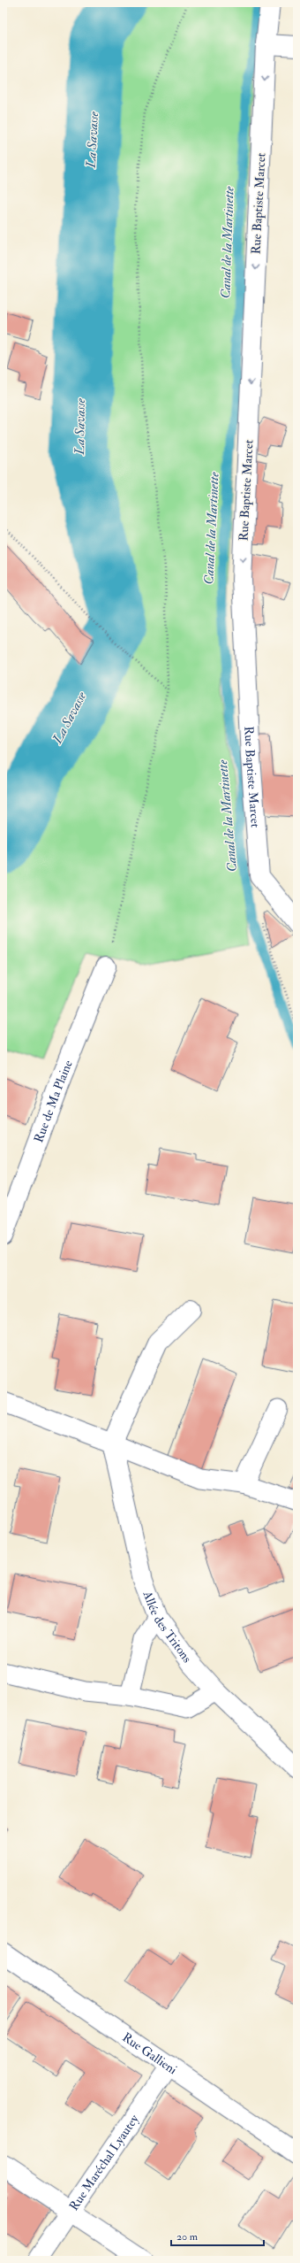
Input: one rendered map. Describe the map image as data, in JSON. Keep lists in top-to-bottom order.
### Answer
{
  "streets": {
    "street": [
      "Rue Baptiste Marcet",
      "Rue de Ma Plaine",
      "Allée des Tritons",
      "Rue Gallieni",
      "Rue Maréchal Lyautey"
    ]
  },
  "crossings": [
    ["Rue Gallieni", "Rue Maréchal Lyautey"]
  ],
  "one_way": ["Rue Baptiste Marcet"],
  "water": ["La Savasse", "Canal de la Martinette"],
  "scale_bar": "20 m"
}
